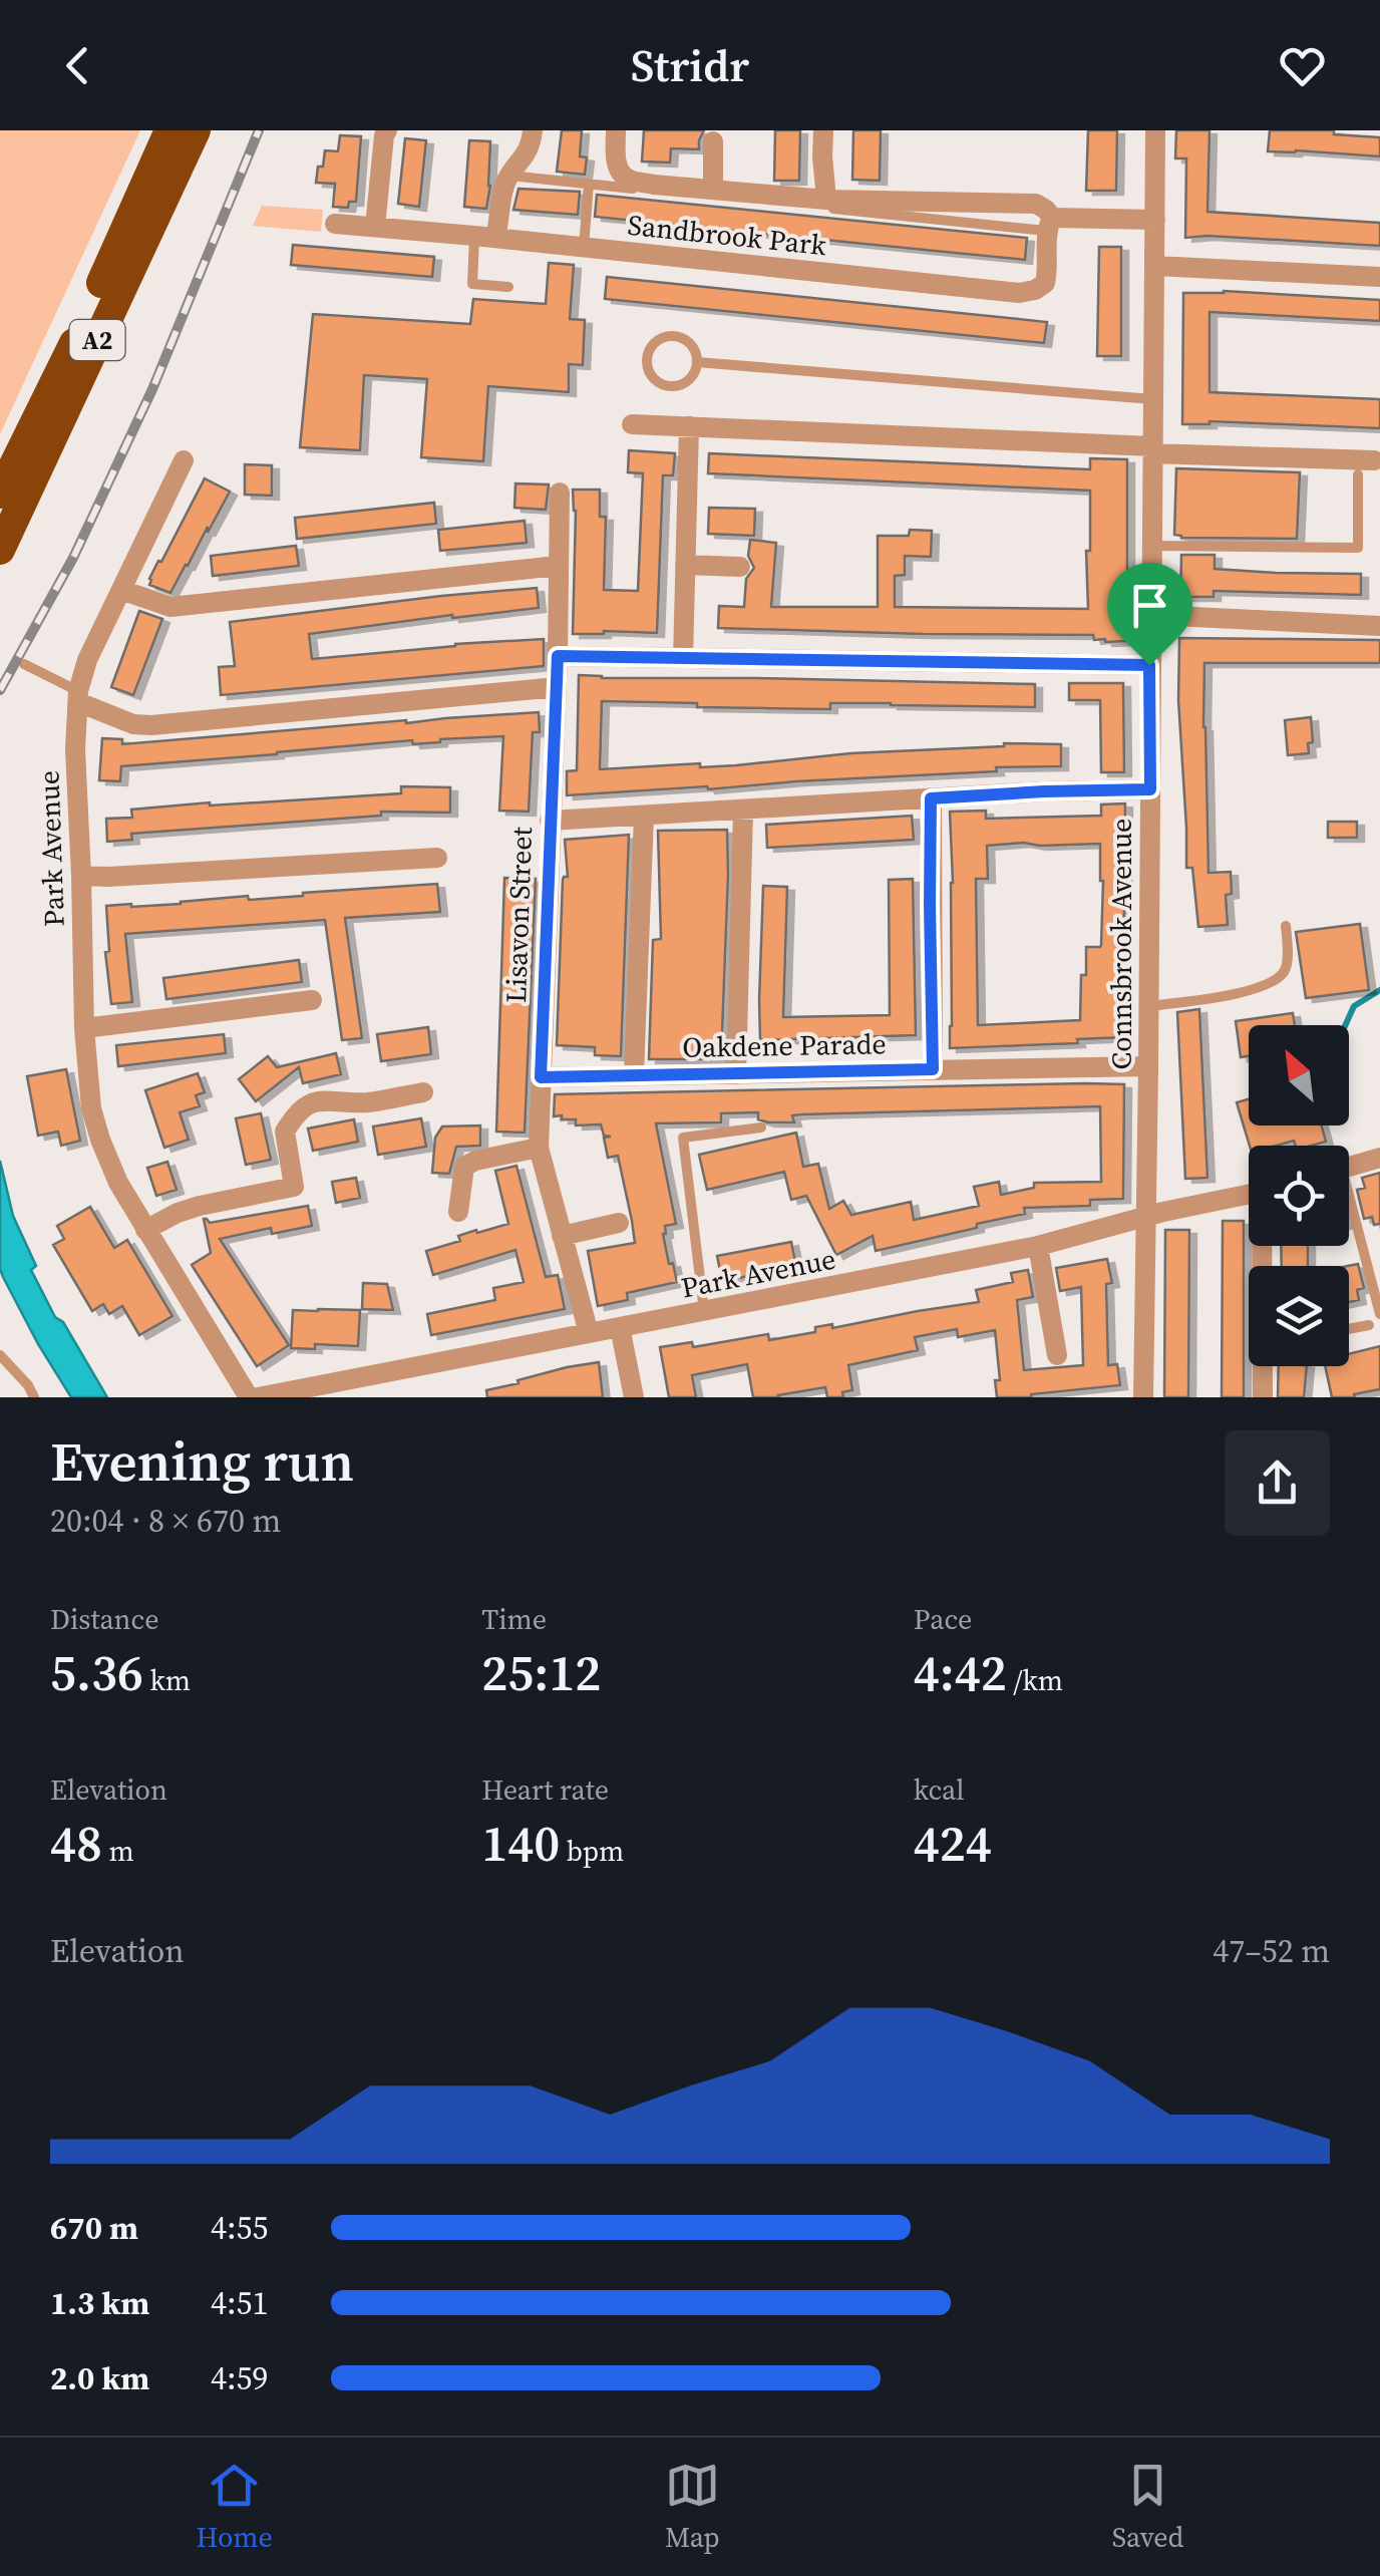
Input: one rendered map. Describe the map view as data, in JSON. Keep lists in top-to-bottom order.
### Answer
{
  "streets": {
    "highway": ["A2"],
    "street": [
      "Sandbrook Park",
      "Park Avenue",
      "Lisavon Street",
      "Connsbrook Avenue",
      "Oakdene Parade"
    ]
  },
  "crossings": [
    ["Park Avenue", "Lisavon Street"],
    ["Park Avenue", "Connsbrook Avenue"],
    ["Lisavon Street", "Oakdene Parade"],
    ["Connsbrook Avenue", "Oakdene Parade"]
  ],
  "north": "top left",
  "page": {
    "header": "Stridr",
    "heading": ["Evening run", "20:04 · 8 × 670 m"],
    "stats": [
      ["Distance", "5.36 km"],
      ["Time", "25:12"],
      ["Pace", "4:42 /km"],
      ["Elevation", "48 m"],
      ["Heart rate", "140 bpm"],
      ["kcal", "424"]
    ],
    "chart": ["Elevation", "47–52 m"],
    "list": [
      {
        "name": "670 m",
        "note": "4:55"
      },
      {
        "name": "1.3 km",
        "note": "4:51"
      },
      {
        "name": "2.0 km",
        "note": "4:59"
      }
    ],
    "tabs": ["Home", "Map", "Saved"]
  }
}
